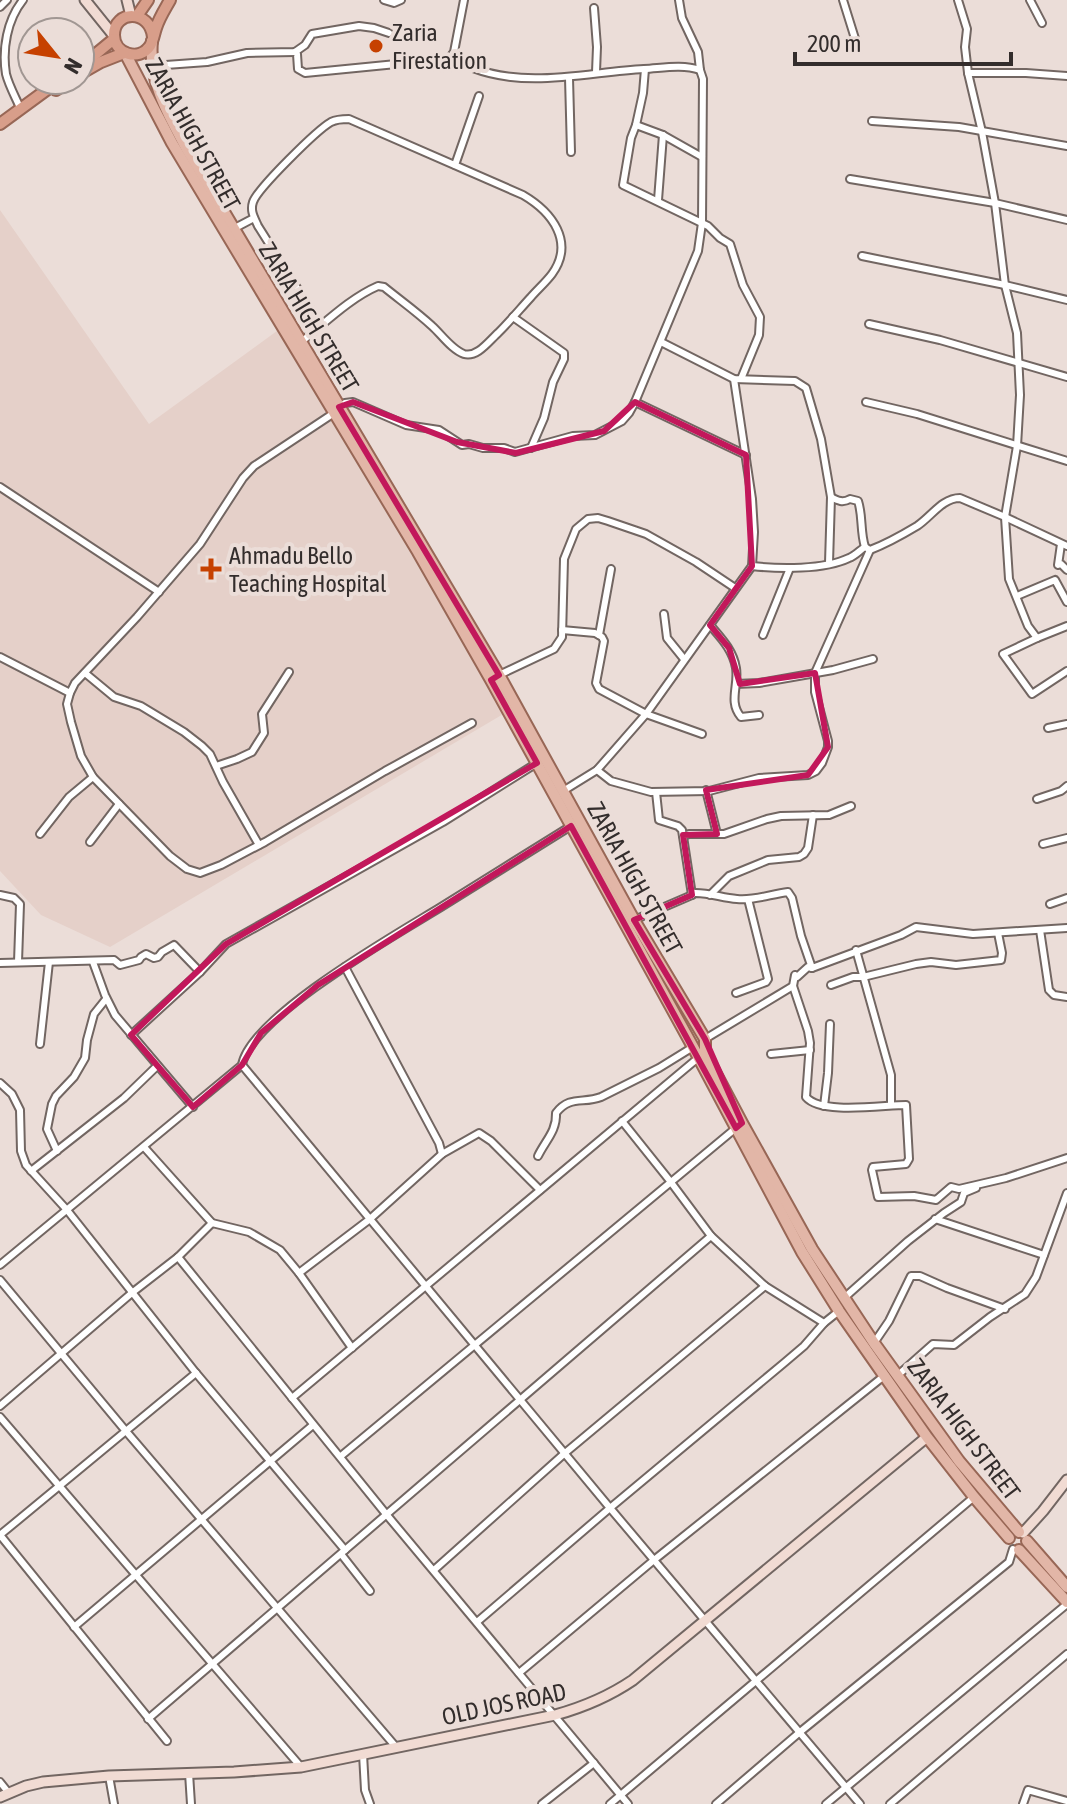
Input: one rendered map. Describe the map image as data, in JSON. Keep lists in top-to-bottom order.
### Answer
{
  "streets": {
    "main road": ["ZARIA HIGH STREET", "OLD JOS ROAD"]
  },
  "crossings": [
    ["ZARIA HIGH STREET", "OLD JOS ROAD"]
  ],
  "places": {
    "other": ["Zaria Firestation"],
    "health": ["Ahmadu Bello Teaching Hospital"]
  },
  "scale_bar": "200 m",
  "north": "bottom right"
}
